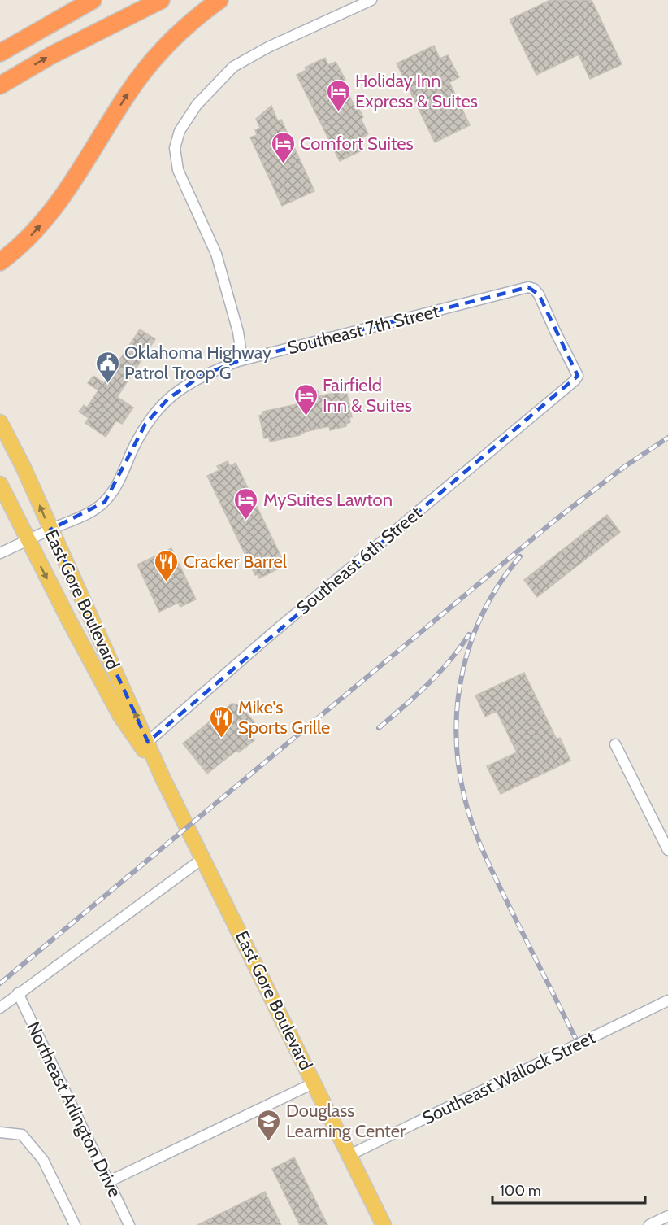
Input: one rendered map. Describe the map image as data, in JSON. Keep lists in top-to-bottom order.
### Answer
{
  "streets": {
    "main road": ["East Gore Boulevard"],
    "street": [
      "Southeast 7th Street",
      "Southeast 6th Street",
      "Southeast Wallock Street",
      "Northeast Arlington Drive"
    ]
  },
  "crossings": [
    ["Southeast 7th Street", "Southeast 6th Street"],
    ["Southeast 7th Street", "East Gore Boulevard"],
    ["Southeast 6th Street", "East Gore Boulevard"],
    ["East Gore Boulevard", "Southeast Wallock Street"]
  ],
  "places": {
    "hotel": [
      "Holiday Inn Express & Suites",
      "Comfort Suites",
      "Fairfield Inn & Suites",
      "MySuites Lawton"
    ],
    "public building": ["Oklahoma Highway Patrol Troop G"],
    "restaurant": ["Cracker Barrel", "Mike's Sports Grille"],
    "school or university": ["Douglass Learning Center"]
  },
  "scale_bar": "100 m"
}
